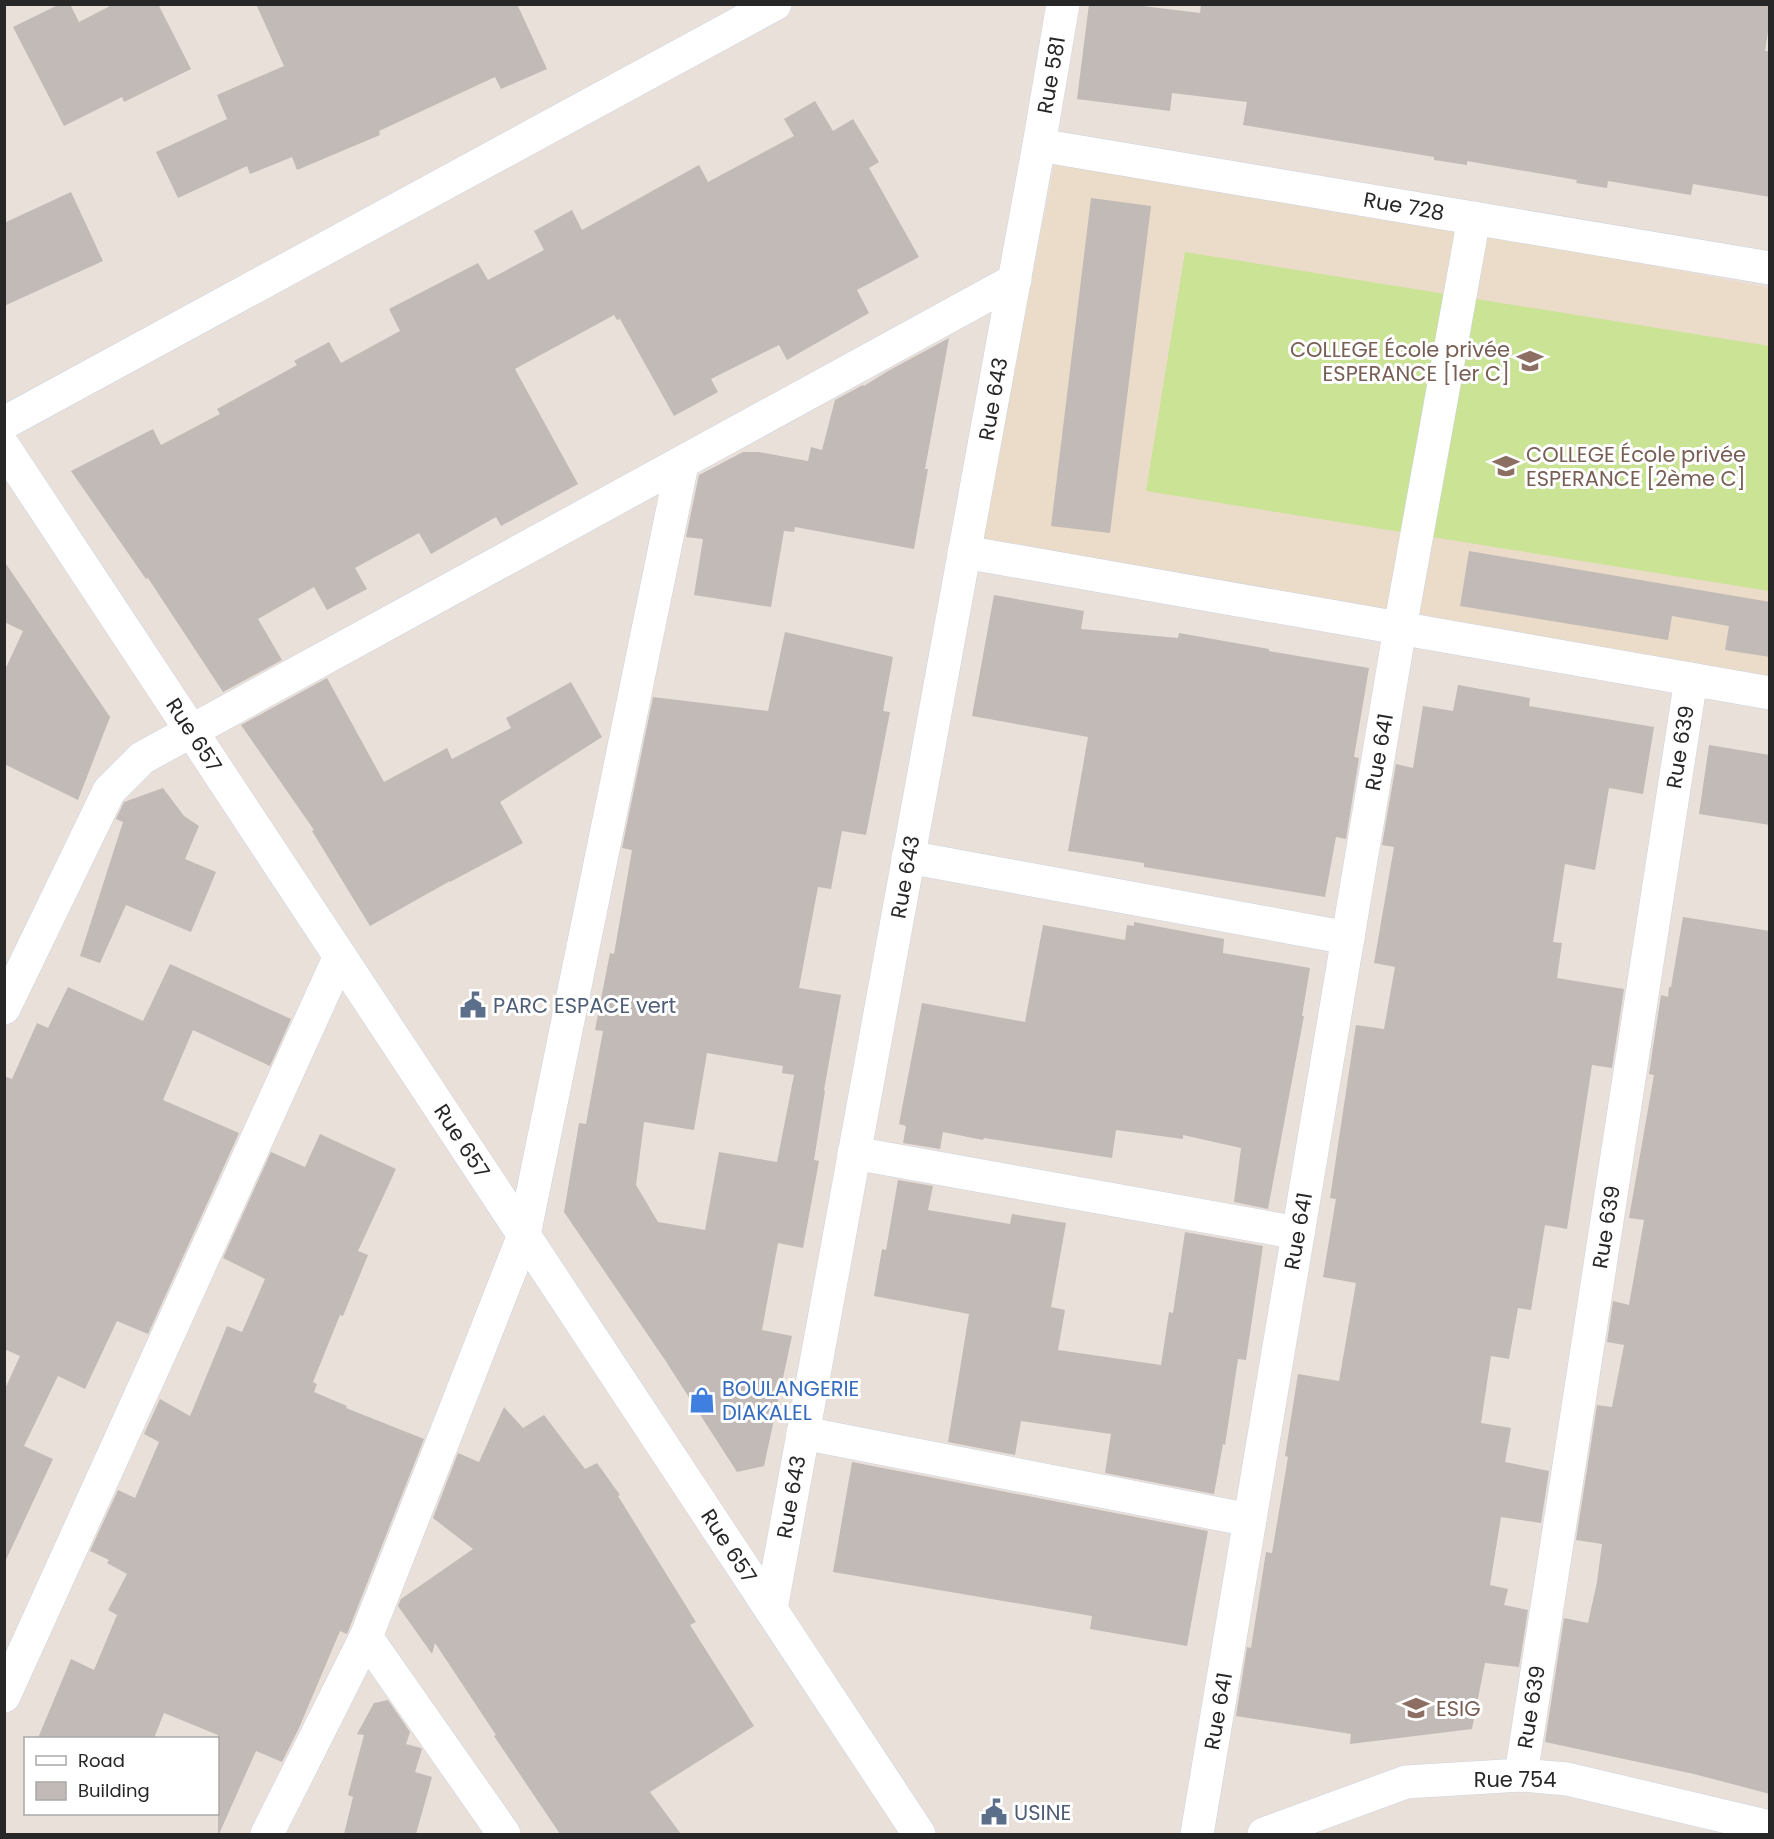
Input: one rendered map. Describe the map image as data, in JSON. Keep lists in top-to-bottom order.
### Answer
{
  "streets": {
    "street": [
      "Rue 581",
      "Rue 728",
      "Rue 643",
      "Rue 657",
      "Rue 639",
      "Rue 641",
      "Rue 754"
    ]
  },
  "crossings": [
    ["Rue 581", "Rue 728"],
    ["Rue 581", "Rue 643"],
    ["Rue 728", "Rue 643"],
    ["Rue 728", "Rue 641"],
    ["Rue 643", "Rue 657"],
    ["Rue 639", "Rue 754"]
  ],
  "places": {
    "school or university": ["COLLEGE École privée ESPERANCE [1er C]", "COLLEGE École privée ESPERANCE [2ème C]", "ESIG"],
    "public building": ["PARC ESPACE vert", "USINE"],
    "shop": ["BOULANGERIE DIAKALEL"]
  },
  "legend": ["Road", "Building"]
}
